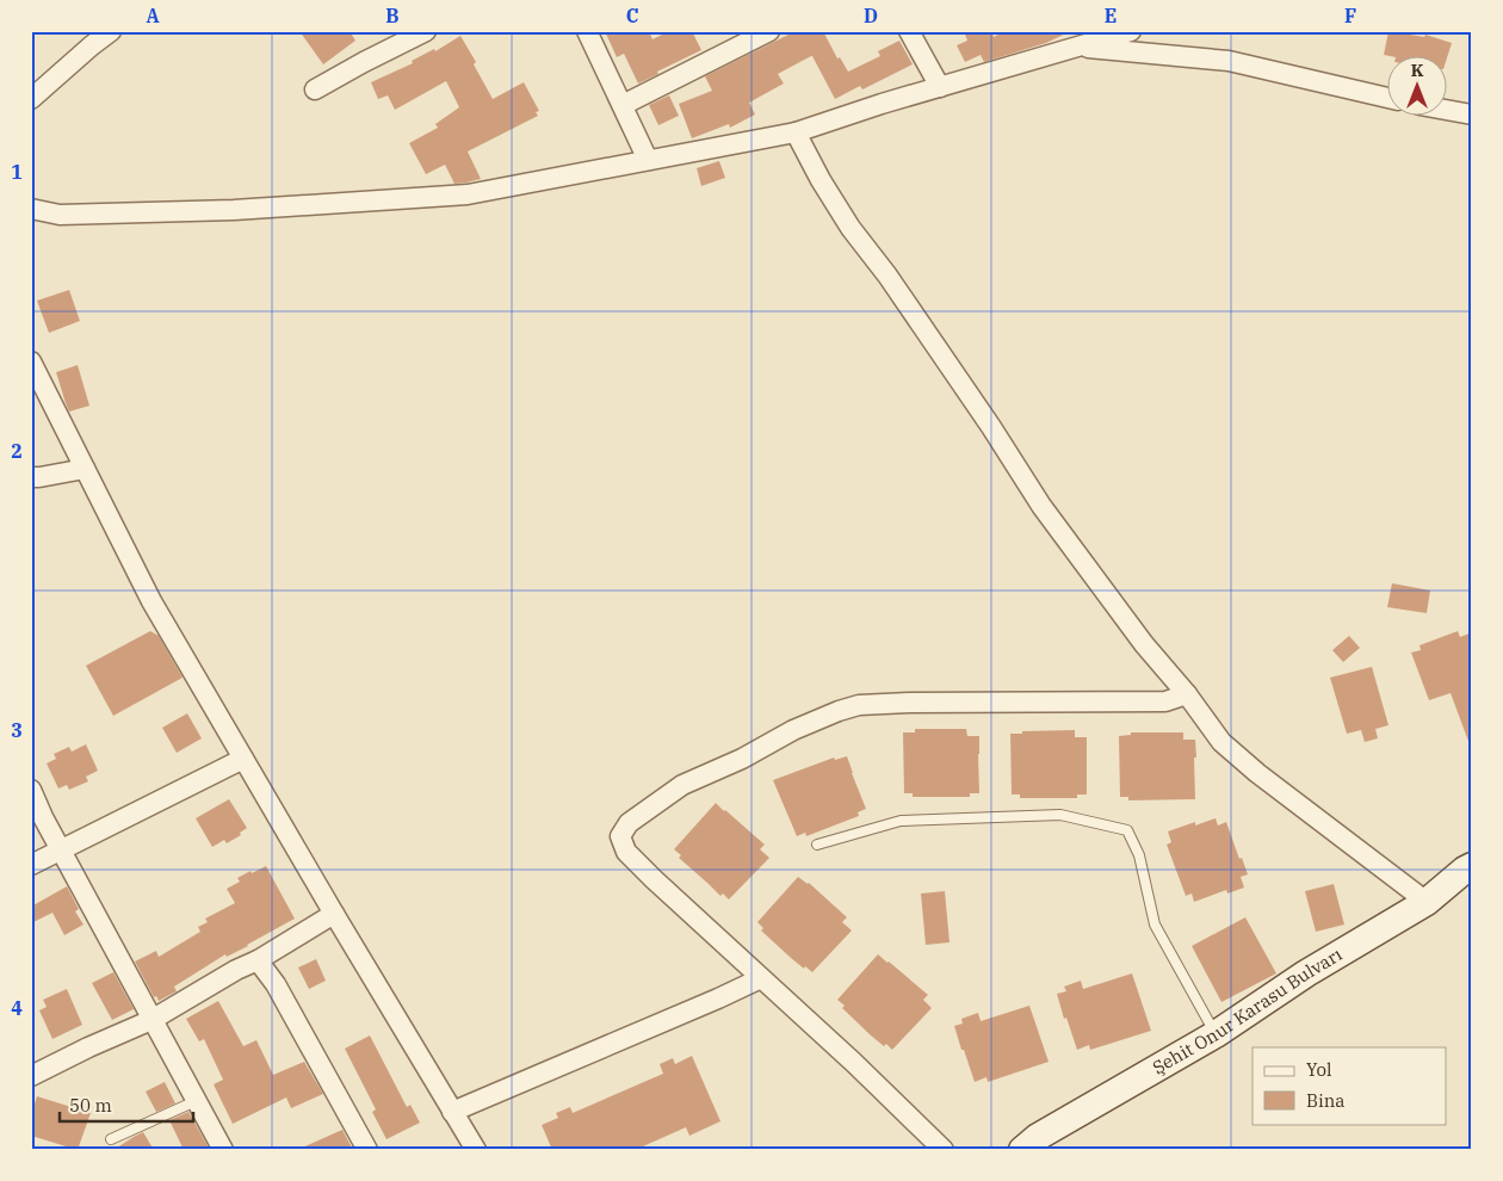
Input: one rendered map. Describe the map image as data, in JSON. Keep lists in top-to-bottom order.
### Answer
{
  "streets": {
    "street": ["Şehit Onur Karasu Bulvarı"]
  },
  "legend": ["Yol", "Bina"],
  "scale_bar": "50 m",
  "north": "top",
  "grid": {
    "columns": [
      "A",
      "B",
      "C",
      "D",
      "E",
      "F"
    ],
    "rows": [
      "1",
      "2",
      "3",
      "4"
    ]
  }
}
